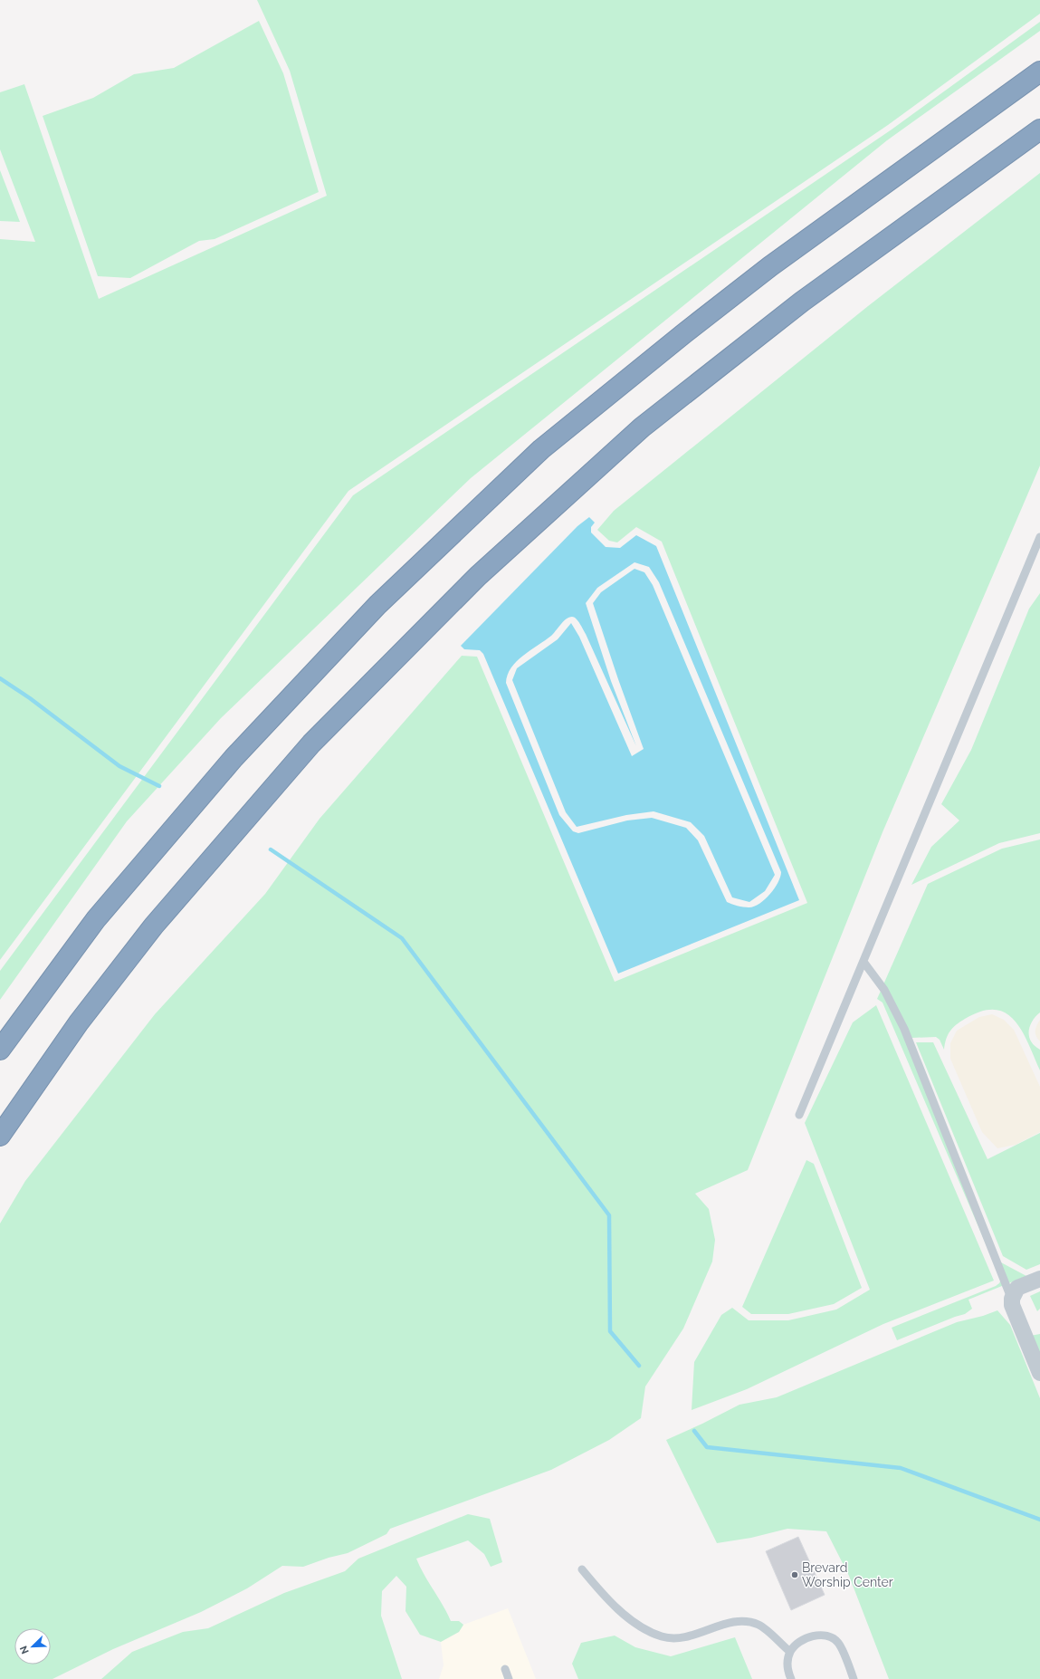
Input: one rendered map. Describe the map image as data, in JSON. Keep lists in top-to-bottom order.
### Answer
{
  "places": ["Brevard Worship Center"],
  "north": "bottom left"
}
